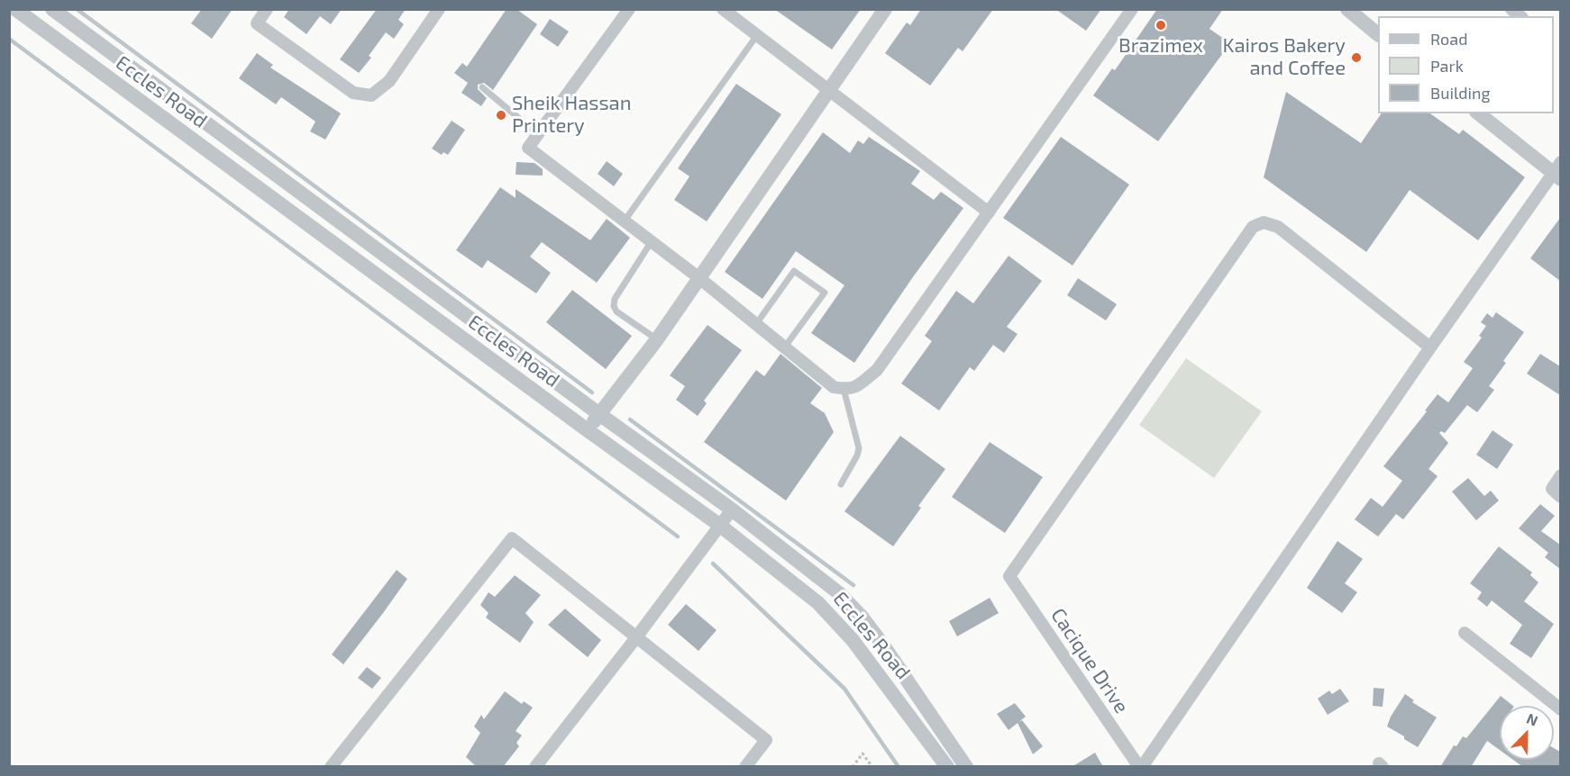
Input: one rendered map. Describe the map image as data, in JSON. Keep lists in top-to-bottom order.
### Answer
{
  "streets": {
    "street": ["Eccles Road", "Cacique Drive"]
  },
  "places": ["Brazimex", "Kairos Bakery and Coffee", "Sheik Hassan Printery"],
  "legend": ["Road", "Park", "Building"],
  "north": "top right"
}
